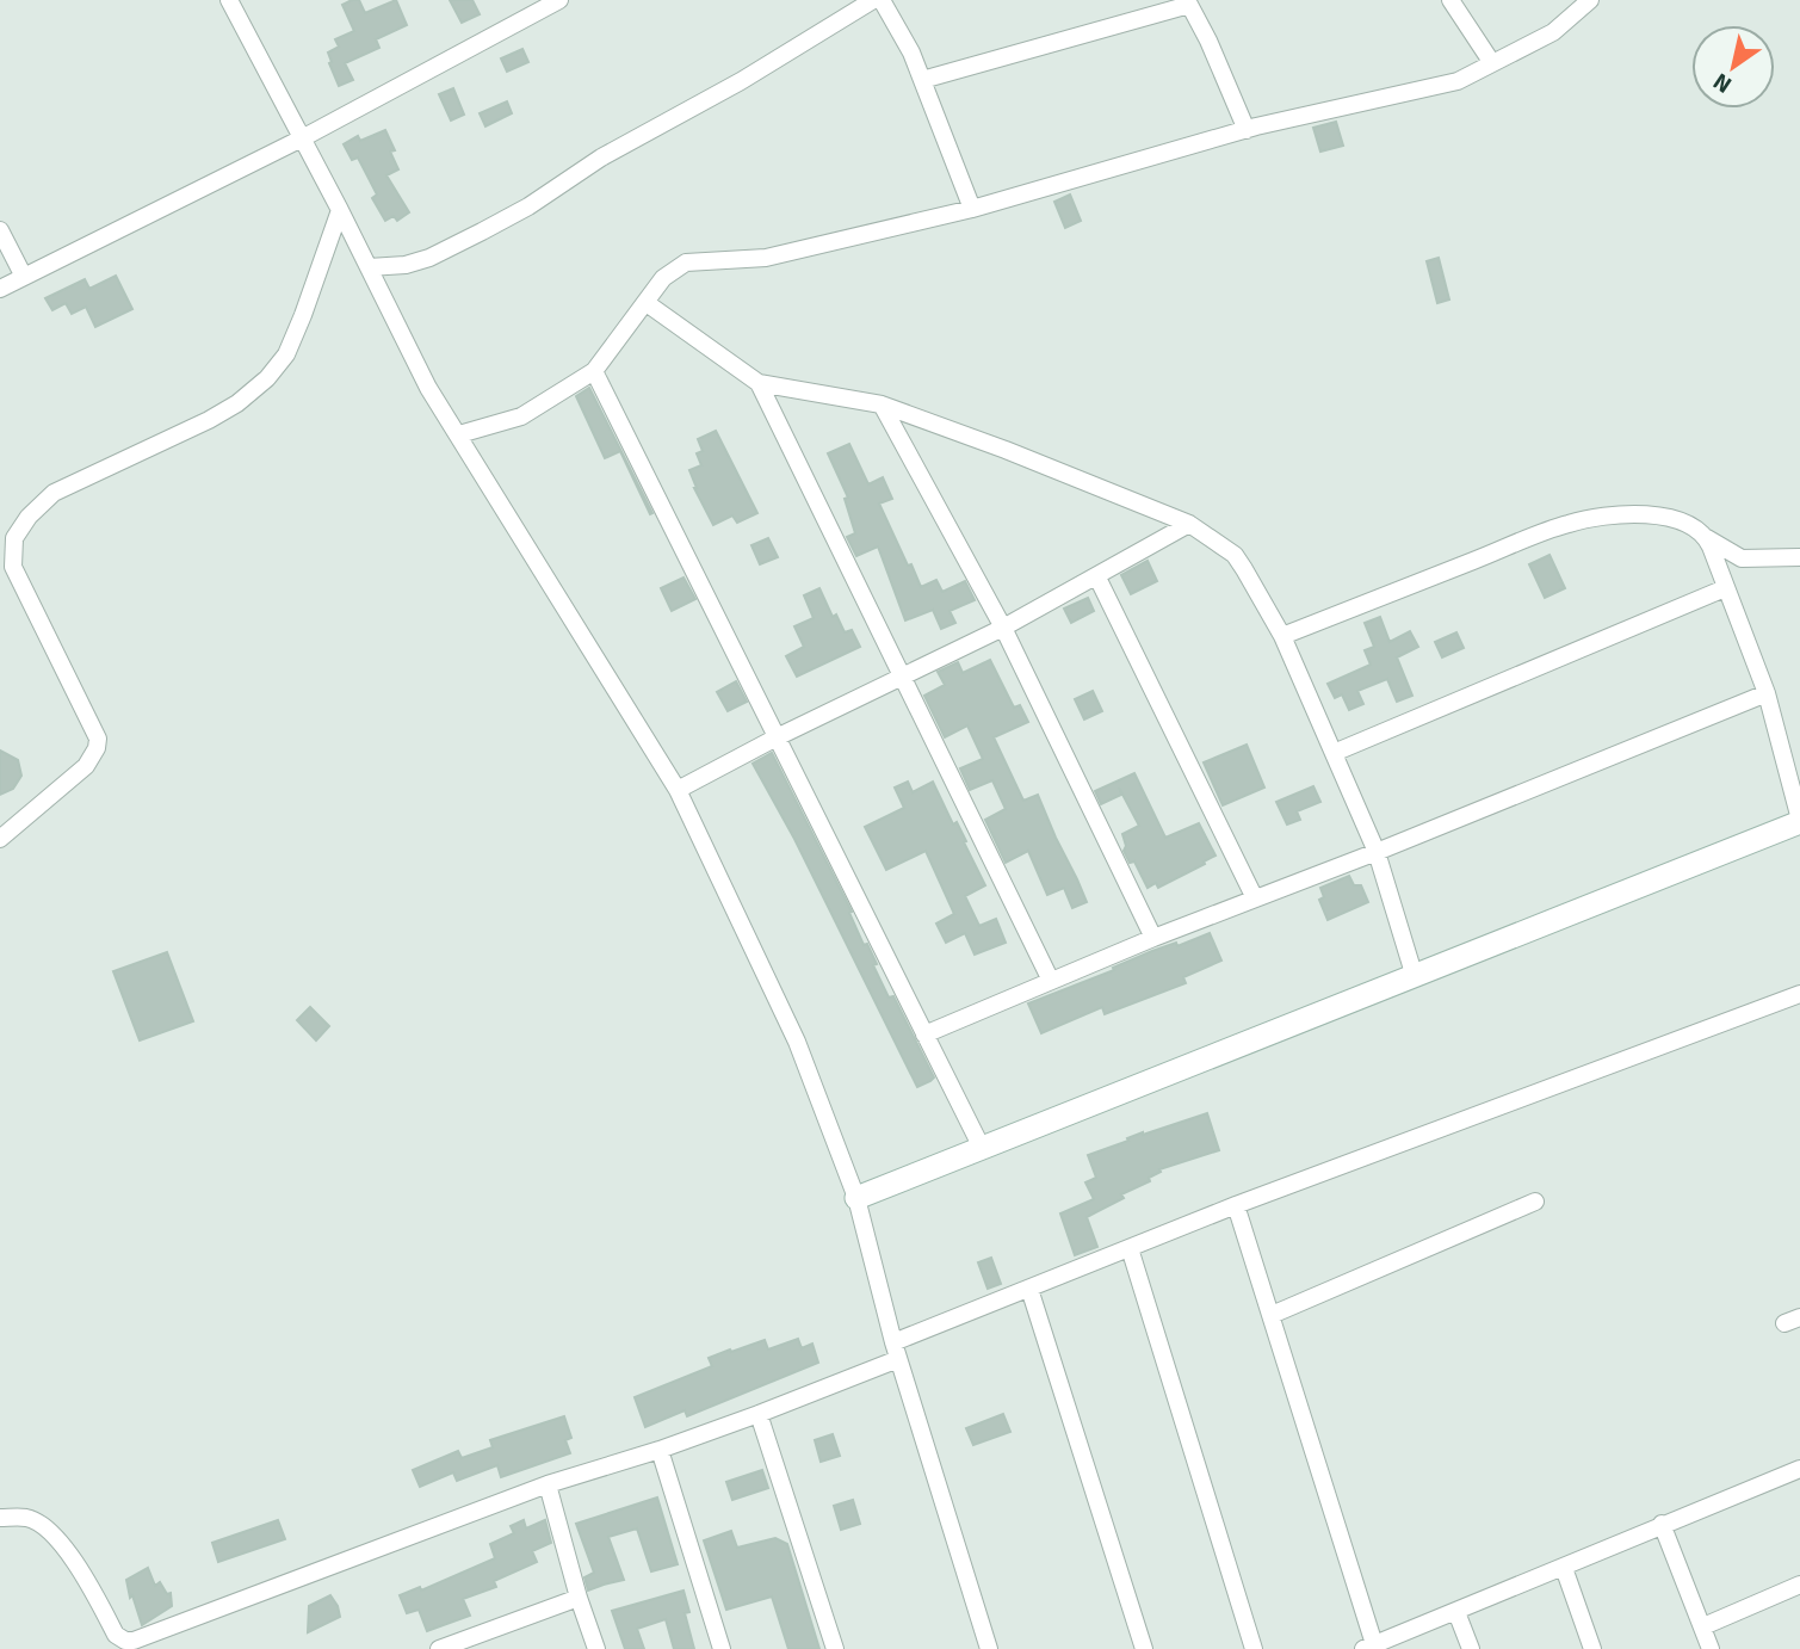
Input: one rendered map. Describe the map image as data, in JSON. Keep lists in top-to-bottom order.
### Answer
{
  "north": "bottom left"
}
